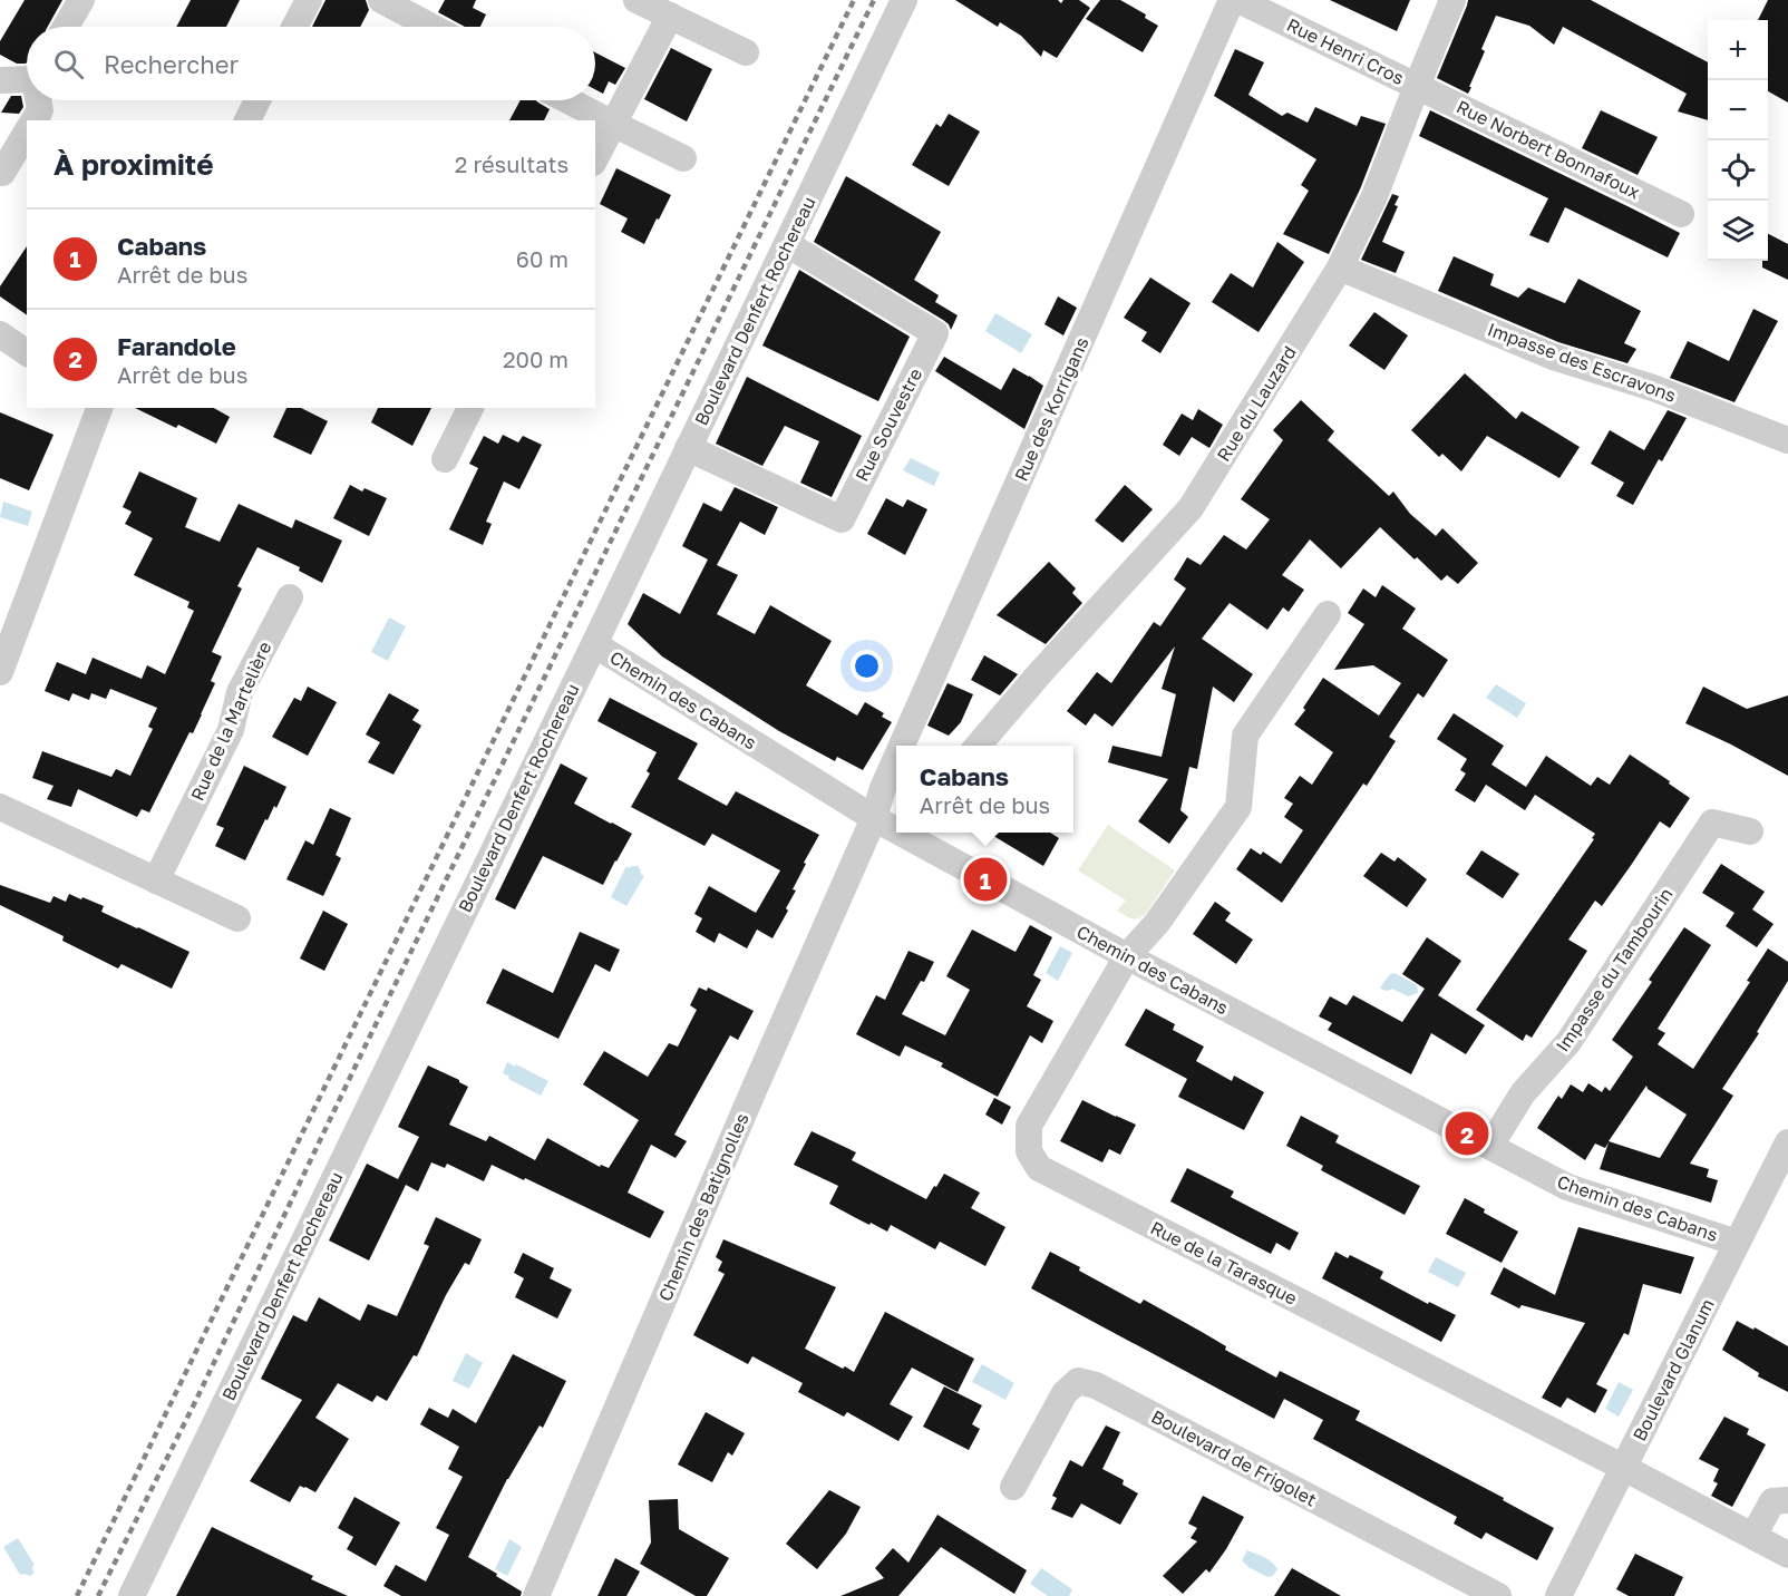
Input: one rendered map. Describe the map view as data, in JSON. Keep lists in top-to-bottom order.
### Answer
{
  "streets": {
    "street": [
      "Rue Henri Cros",
      "Rue Norbert Bonnafoux",
      "Boulevard Denfert Rochereau",
      "Impasse des Escravons",
      "Rue du Lauzard",
      "Rue des Korrigans",
      "Rue Souvestre",
      "Chemin des Cabans",
      "Rue de la Martelière",
      "Impasse du Tambourin",
      "Chemin des Batignolles",
      "Rue de la Tarasque",
      "Boulevard Glanum",
      "Boulevard de Frigolet"
    ]
  },
  "crossings": [
    ["Rue Henri Cros", "Rue Norbert Bonnafoux"],
    ["Rue Henri Cros", "Rue du Lauzard"],
    ["Rue Norbert Bonnafoux", "Rue du Lauzard"],
    ["Boulevard Denfert Rochereau", "Rue Souvestre"],
    ["Boulevard Denfert Rochereau", "Chemin des Cabans"],
    ["Impasse des Escravons", "Rue du Lauzard"],
    ["Rue des Korrigans", "Chemin des Cabans"],
    ["Rue des Korrigans", "Chemin des Batignolles"],
    ["Chemin des Cabans", "Impasse du Tambourin"],
    ["Chemin des Cabans", "Chemin des Batignolles"],
    ["Chemin des Cabans", "Rue de la Tarasque"],
    ["Chemin des Cabans", "Boulevard Glanum"],
    ["Rue de la Tarasque", "Boulevard Glanum"]
  ],
  "page": {
    "map_buttons": ["+", "−"],
    "search": "Rechercher",
    "heading": ["À proximité", "2 résultats"],
    "list": [
      {
        "mark": "1",
        "name": "Cabans",
        "note": "Arrêt de bus",
        "value": "60 m"
      },
      {
        "mark": "2",
        "name": "Farandole",
        "note": "Arrêt de bus",
        "value": "200 m"
      }
    ],
    "popup": ["Cabans", "Arrêt de bus"],
    "pins": ["1", "2"]
  }
}
